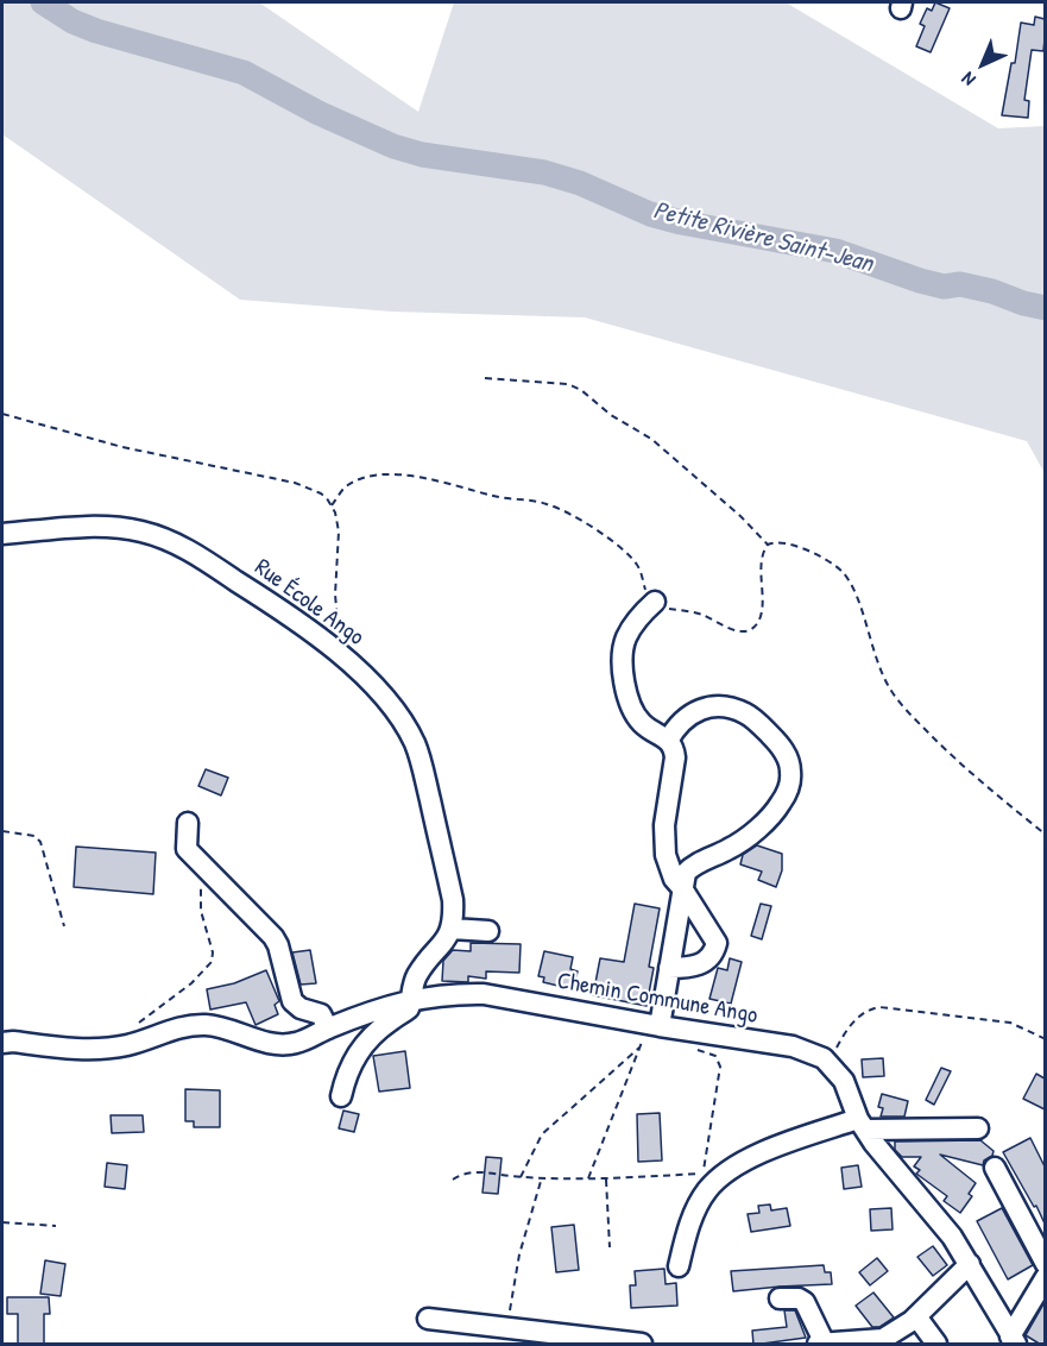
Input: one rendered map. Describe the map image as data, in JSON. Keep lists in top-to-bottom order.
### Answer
{
  "streets": {
    "street": ["Rue École Ango", "Chemin Commune Ango"]
  },
  "water": ["Petite Rivière Saint-Jean"],
  "north": "bottom left"
}
